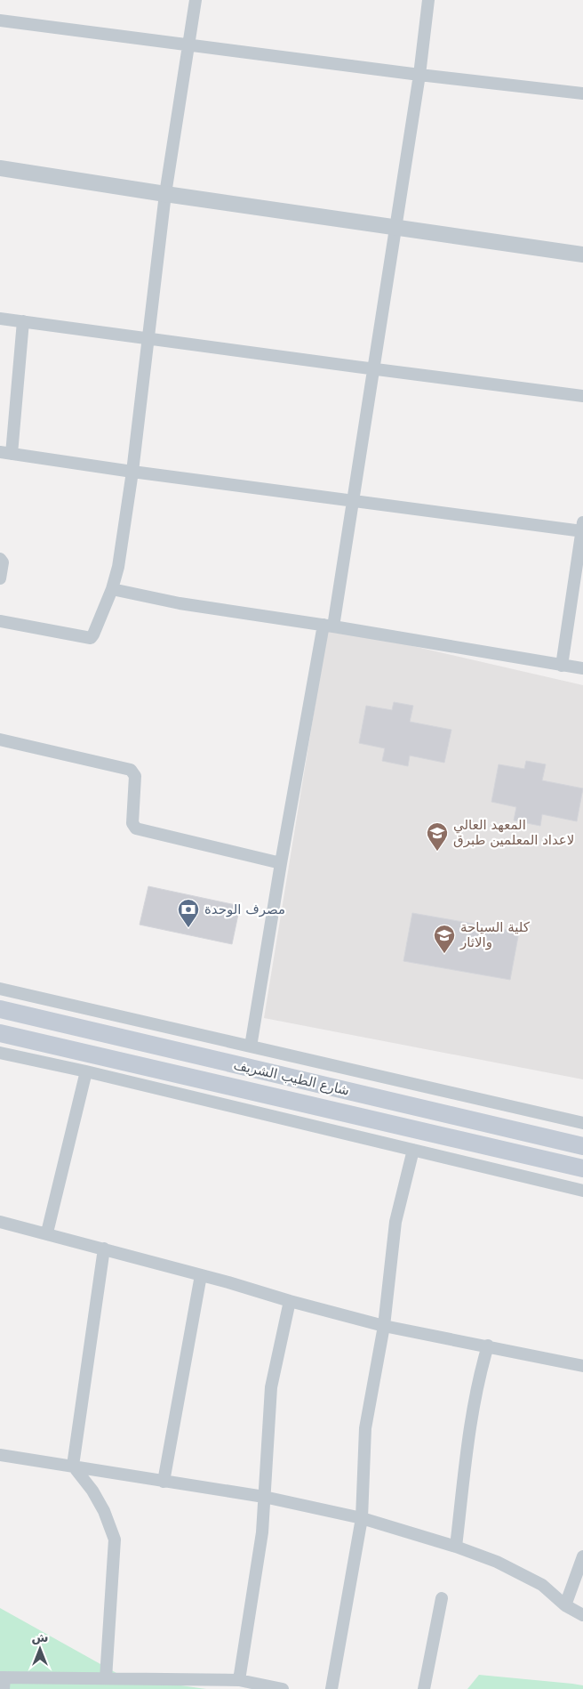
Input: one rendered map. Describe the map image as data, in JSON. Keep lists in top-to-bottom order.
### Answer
{
  "streets": {
    "main road": ["شارع الطيب الشريف"]
  },
  "places": {
    "school or university": ["المعهد العالي لاعداد المعلمين طبرق", "كلية السياحة والاثار"],
    "bank": ["مصرف الوحدة"]
  },
  "north": "top"
}
